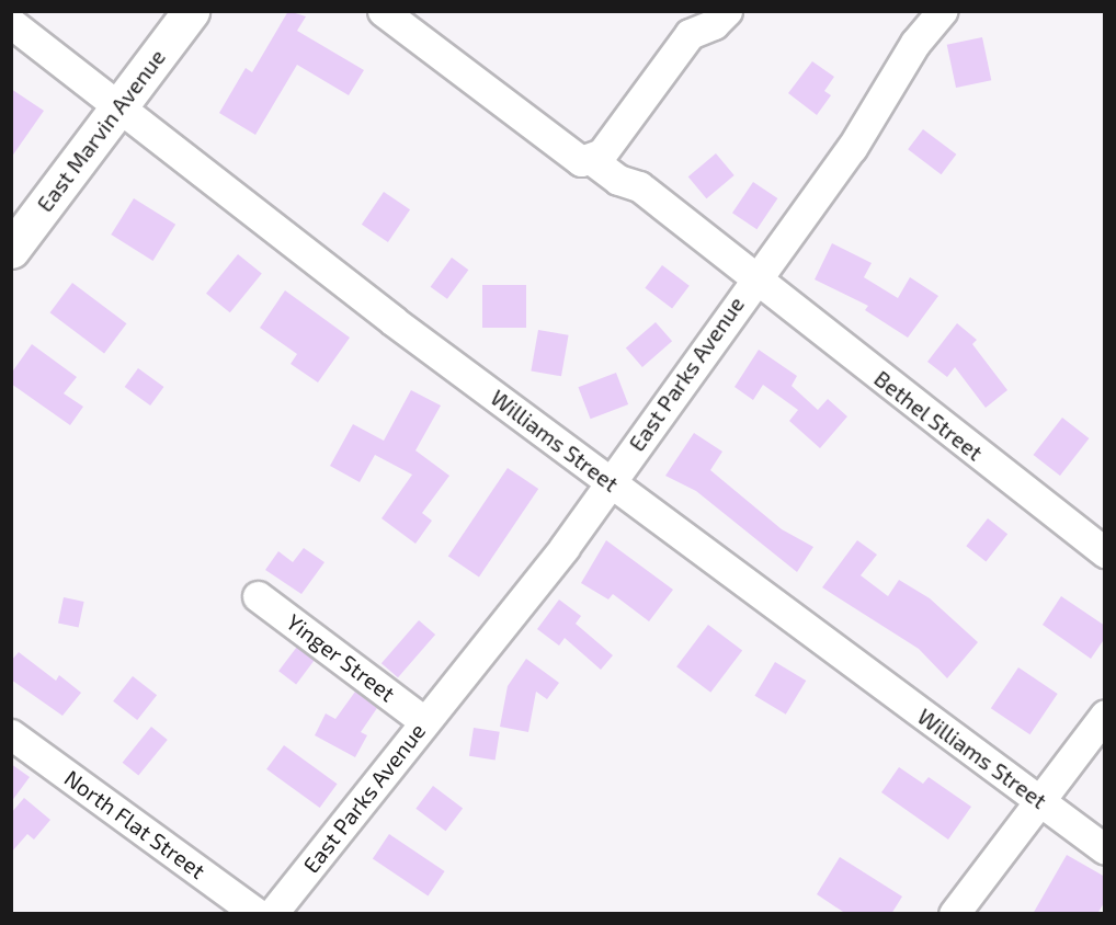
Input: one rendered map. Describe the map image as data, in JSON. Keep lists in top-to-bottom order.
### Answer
{
  "streets": {
    "main road": ["East Marvin Avenue"],
    "street": [
      "East Parks Avenue",
      "Bethel Street",
      "Williams Street",
      "Yinger Street",
      "North Flat Street"
    ]
  },
  "crossings": [
    ["East Marvin Avenue", "Williams Street"],
    ["East Parks Avenue", "Bethel Street"],
    ["East Parks Avenue", "Williams Street"],
    ["East Parks Avenue", "Yinger Street"]
  ]
}
